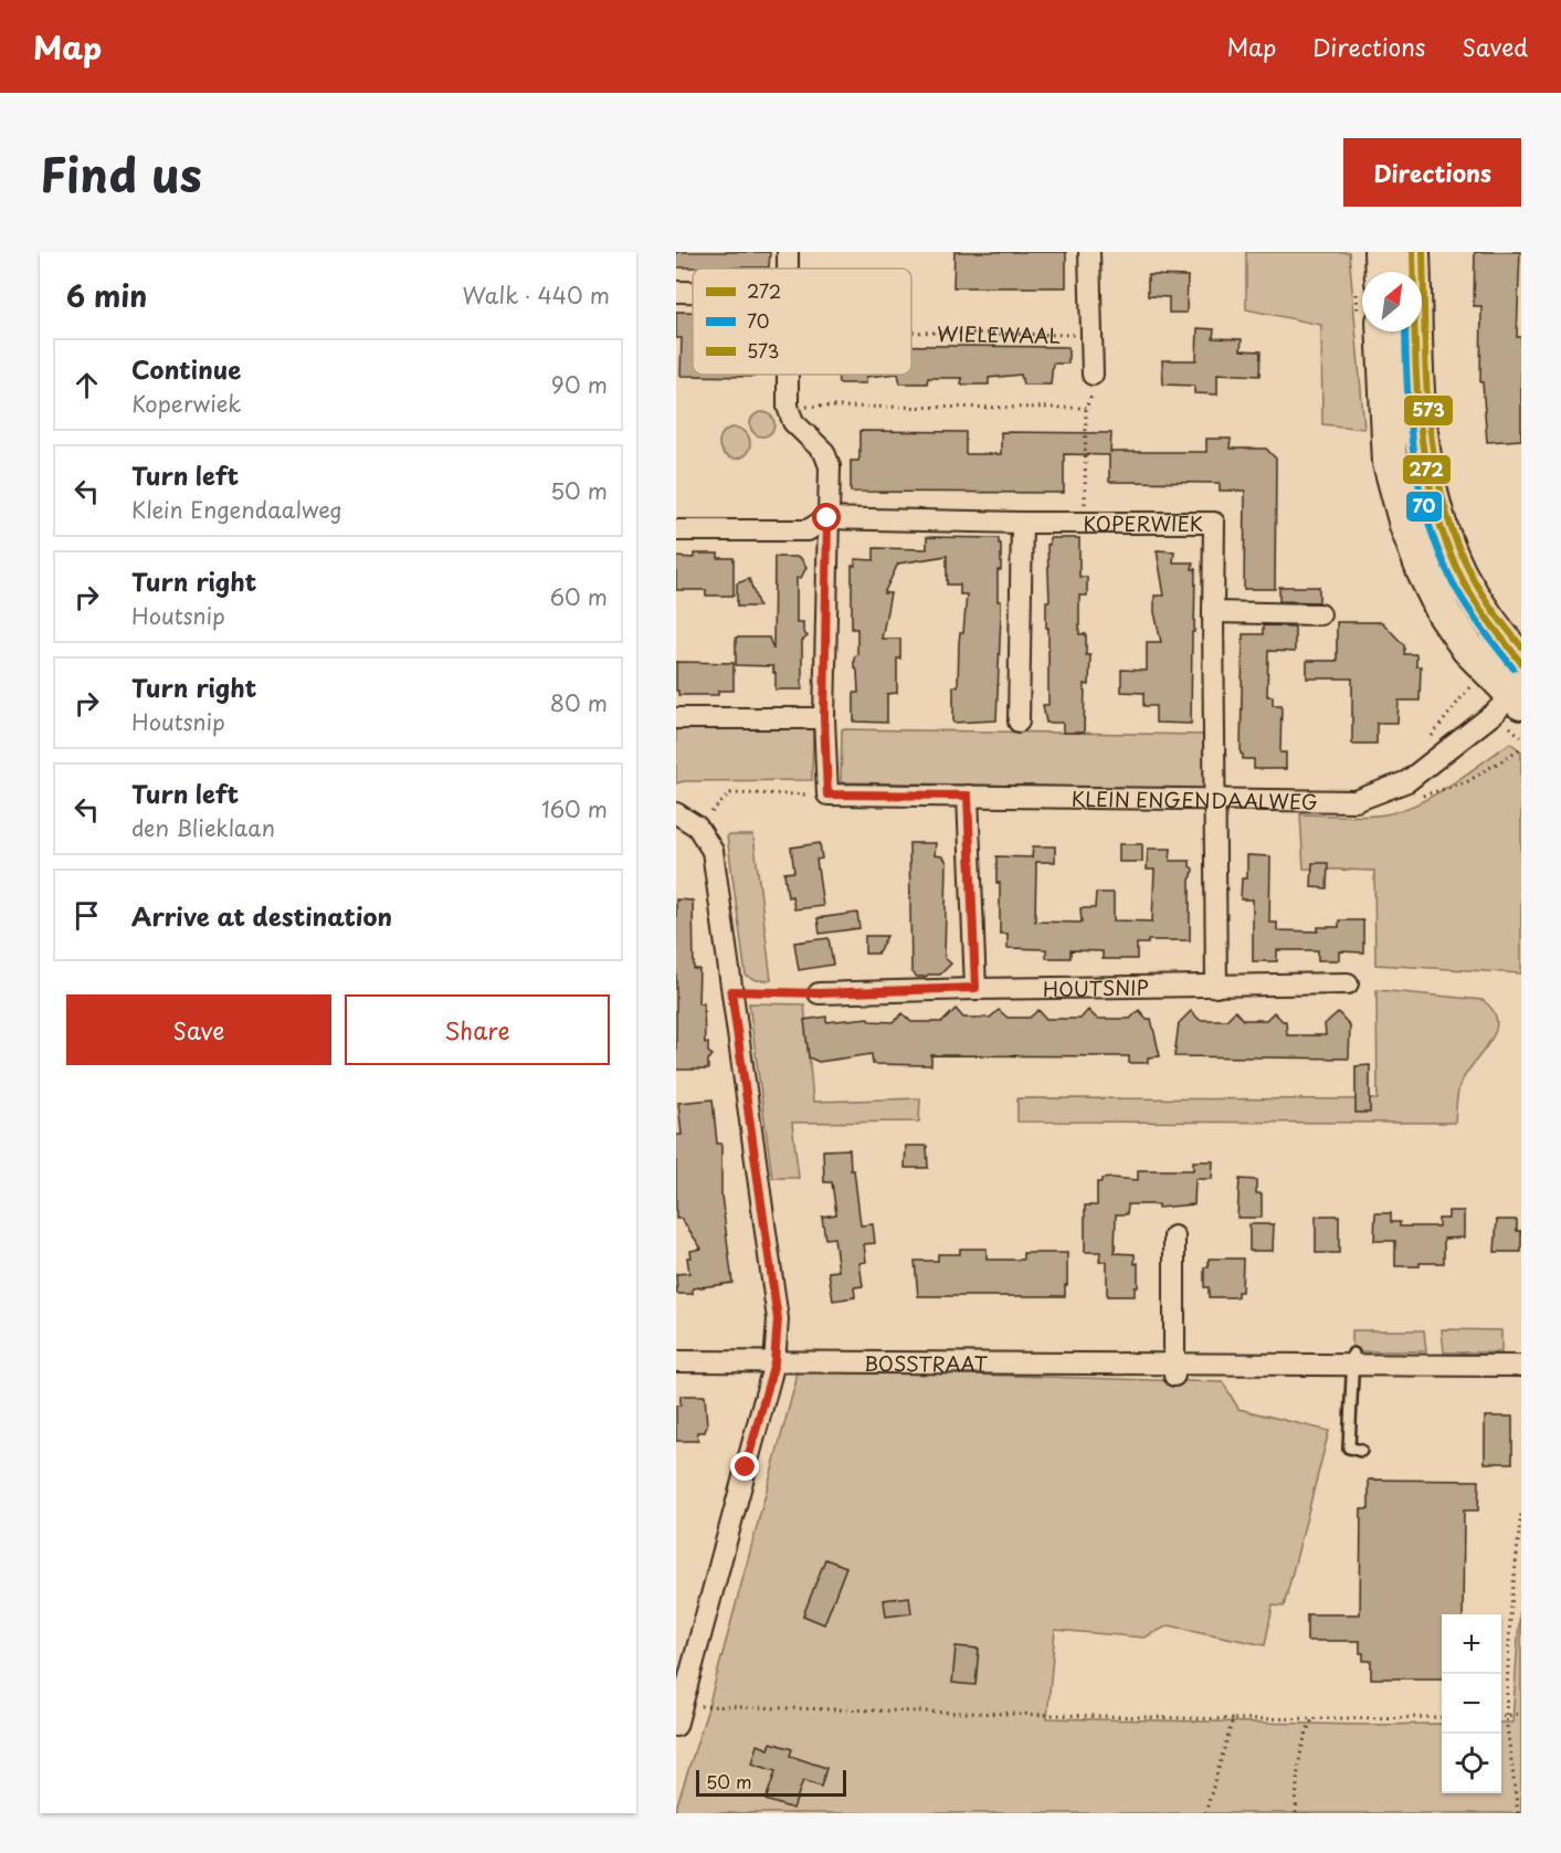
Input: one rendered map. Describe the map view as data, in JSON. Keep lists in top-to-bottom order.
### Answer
{
  "streets": {
    "street": [
      "KOPERWIEK",
      "KLEIN ENGENDAALWEG",
      "HOUTSNIP",
      "BOSSTRAAT"
    ],
    "path": ["WIELEWAAL"]
  },
  "crossings": [
    ["KOPERWIEK", "KLEIN ENGENDAALWEG"]
  ],
  "lines": ["transit line 272", "transit line 573", "transit line 70"],
  "legend": ["272", "70", "573"],
  "scale_bar": "50 m",
  "north": "top right",
  "page": {
    "header": "Map",
    "nav": ["Map", "Directions", "Saved"],
    "title": "Find us",
    "buttons": [
      "Directions",
      ["Save", "Share"]
    ],
    "heading": ["6 min", "Walk · 440 m"],
    "list": [
      ["Continue", "Koperwiek", "90 m"],
      ["Turn left", "Klein Engendaalweg", "50 m"],
      ["Turn right", "Houtsnip", "60 m"],
      ["Turn right", "Houtsnip", "80 m"],
      ["Turn left", "den Blieklaan", "160 m"],
      "Arrive at destination"
    ],
    "map_buttons": ["+", "−"],
    "scale": "50 m"
  }
}
